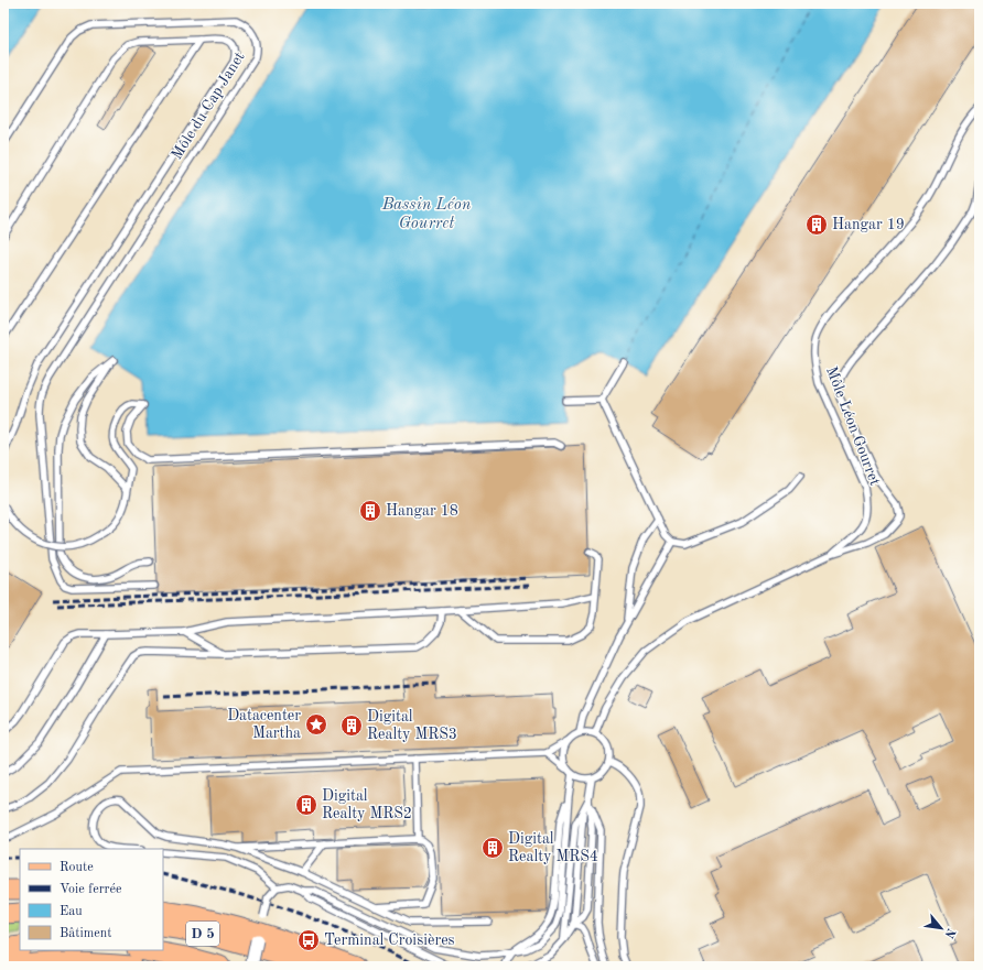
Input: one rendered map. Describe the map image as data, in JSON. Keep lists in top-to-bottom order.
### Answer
{
  "streets": {
    "main road": ["D 5"],
    "lane": ["Môle du Cap Janet", "Môle Léon Gourret"]
  },
  "water": ["Bassin Léon Gourret"],
  "places": {
    "building": [
      "Hangar 19",
      "Hangar 18",
      "Digital Realty MRS3",
      "Digital Realty MRS2",
      "Digital Realty MRS4"
    ],
    "place": ["Datacenter Martha"],
    "bus stop": ["Terminal Croisières"]
  },
  "legend": [
    "Route",
    "Voie ferrée",
    "Eau",
    "Bâtiment"
  ],
  "north": "bottom right"
}
